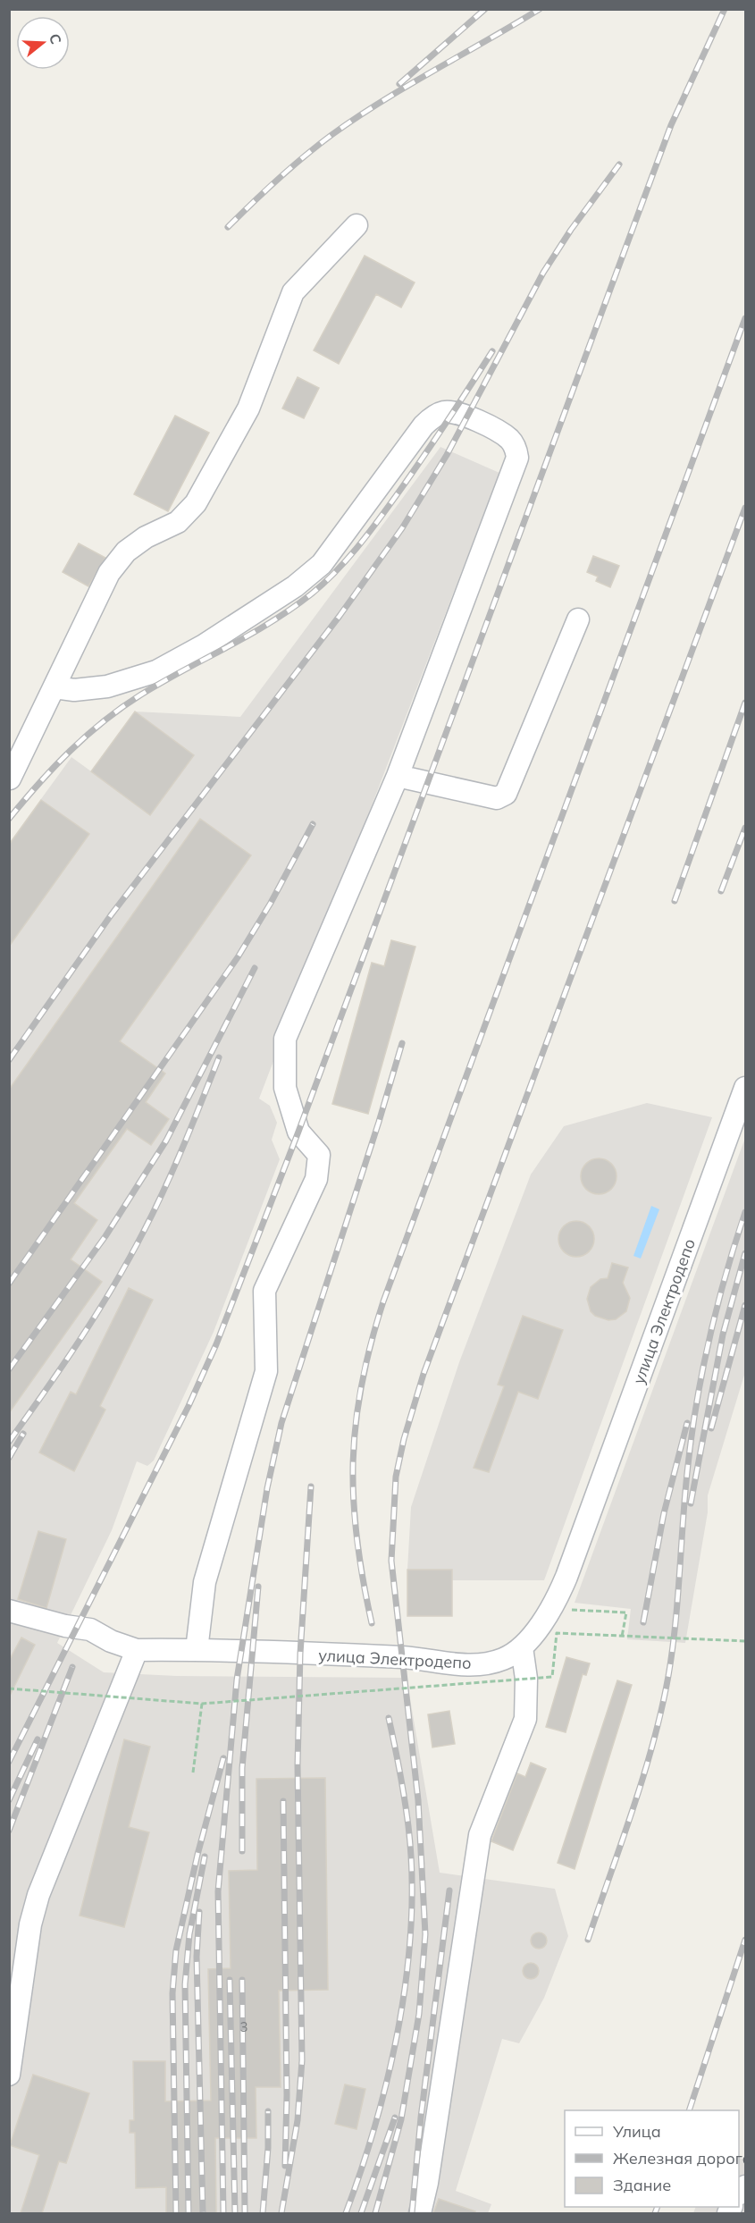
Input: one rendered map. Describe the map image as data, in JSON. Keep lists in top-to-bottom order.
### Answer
{
  "streets": {
    "street": ["улица Электродепо"]
  },
  "house_numbers": ["3"],
  "legend": ["Улица", "Железная дорога", "Здание"],
  "north": "right"
}
